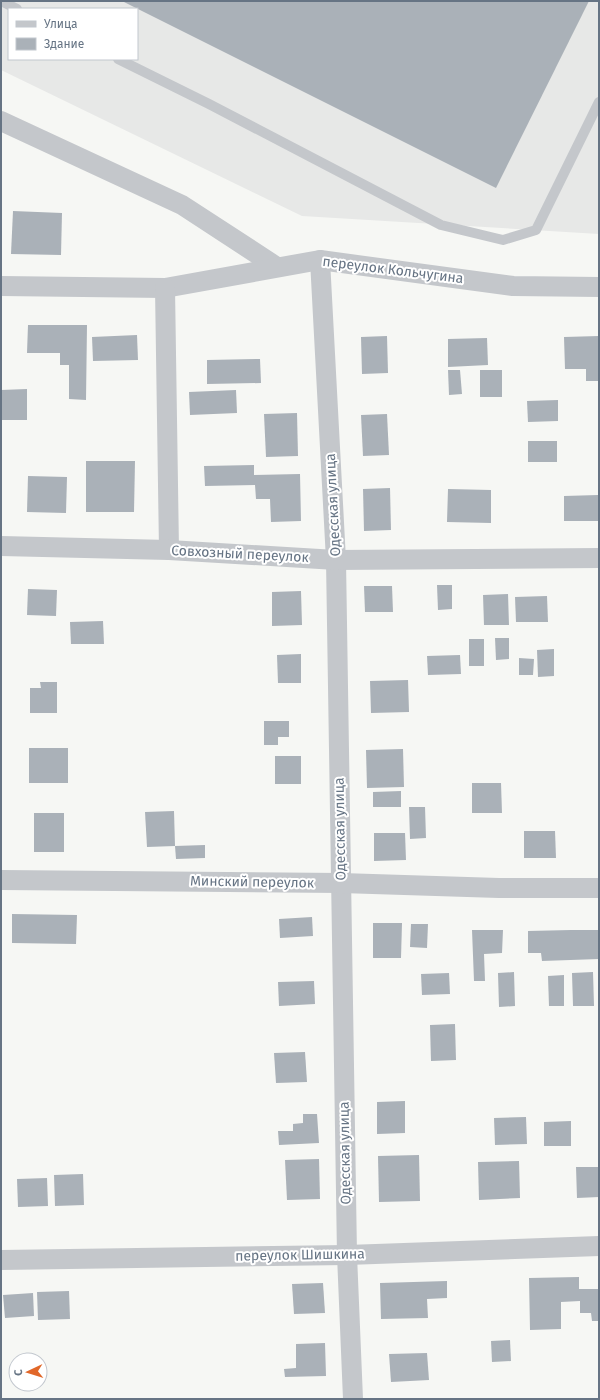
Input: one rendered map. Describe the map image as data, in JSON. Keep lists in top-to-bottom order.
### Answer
{
  "streets": {
    "street": [
      "переулок Кольчугина",
      "Одесская улица",
      "Совхозный переулок",
      "Минский переулок",
      "переулок Шишкина"
    ]
  },
  "crossings": [
    ["переулок Кольчугина", "Одесская улица"],
    ["Одесская улица", "Совхозный переулок"],
    ["Одесская улица", "Минский переулок"],
    ["Одесская улица", "переулок Шишкина"]
  ],
  "legend": ["Улица", "Здание"],
  "north": "left"
}
